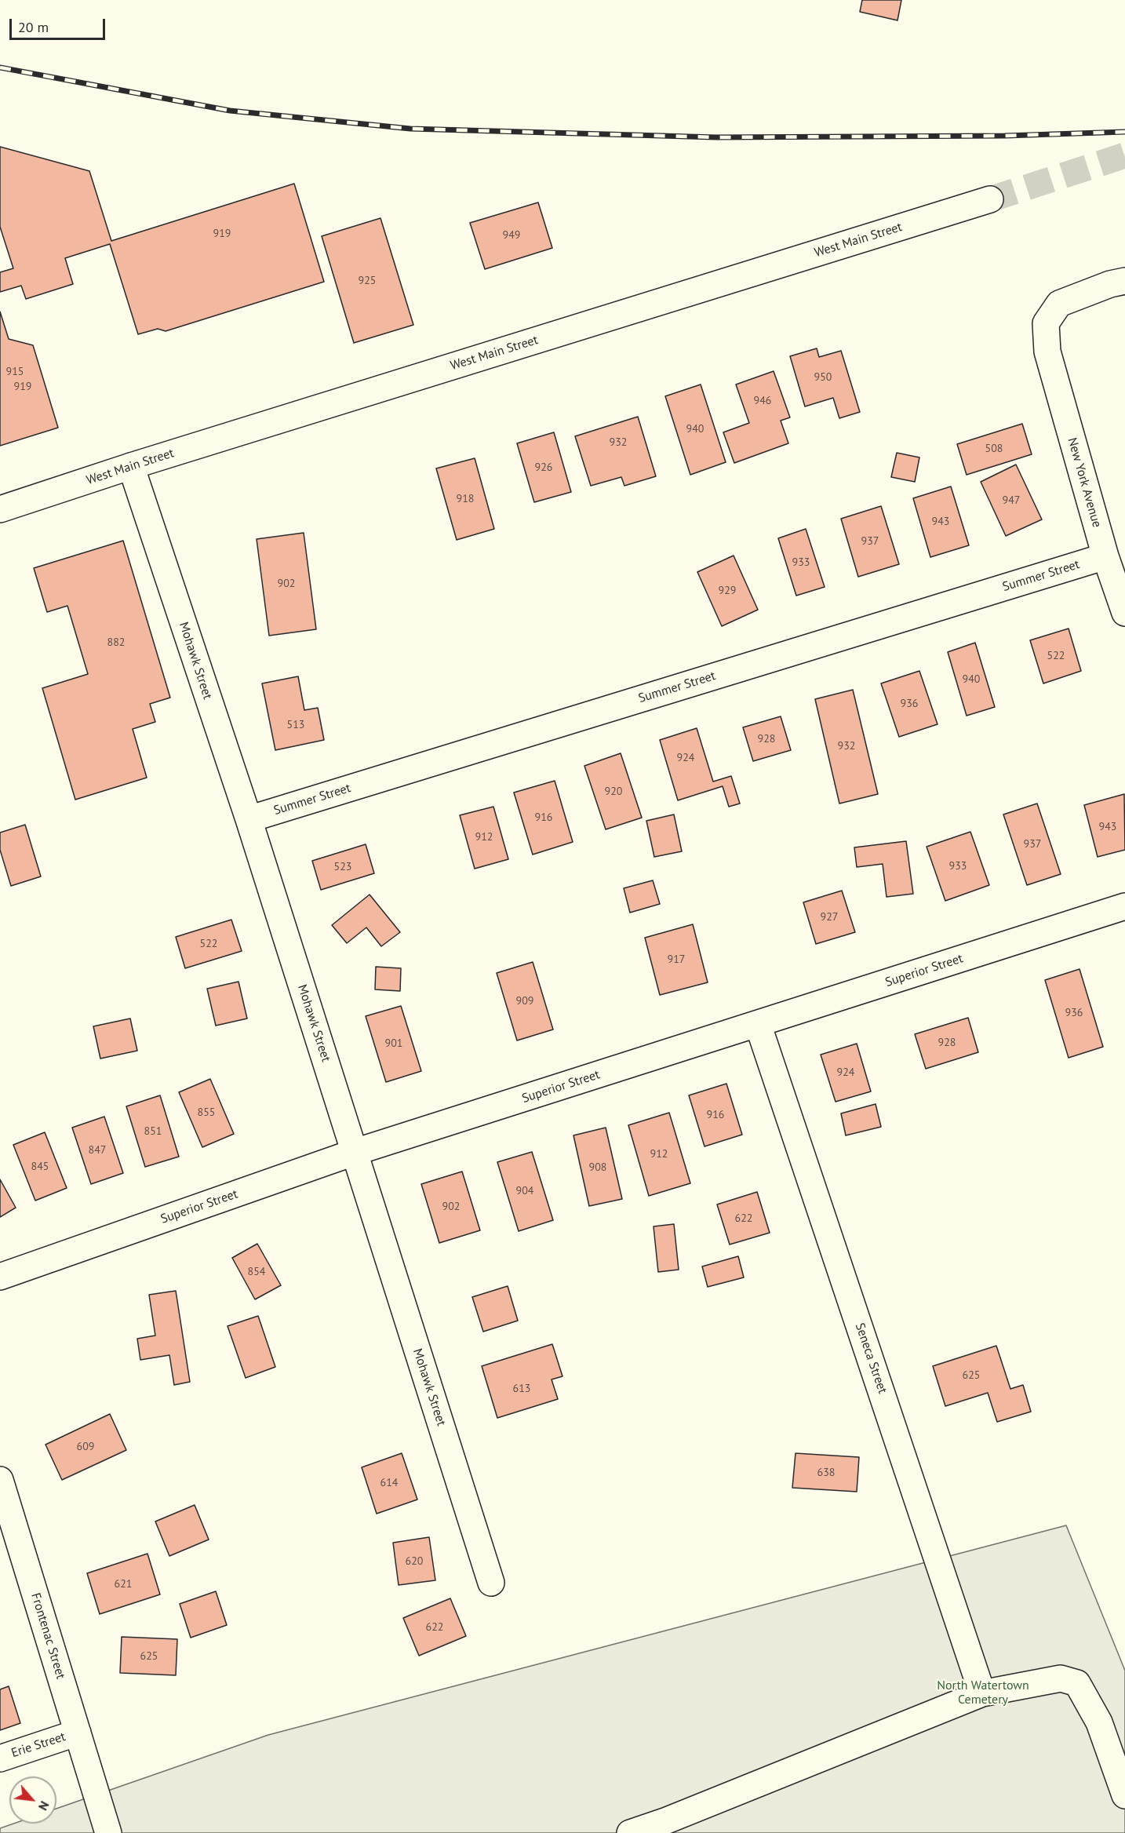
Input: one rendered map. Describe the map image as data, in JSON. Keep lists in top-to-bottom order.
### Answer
{
  "streets": {
    "street": [
      "West Main Street",
      "New York Avenue",
      "Summer Street",
      "Mohawk Street",
      "Superior Street",
      "Seneca Street",
      "Frontenac Street",
      "Erie Street"
    ]
  },
  "crossings": [
    ["West Main Street", "Mohawk Street"],
    ["New York Avenue", "Summer Street"],
    ["Summer Street", "Mohawk Street"],
    ["Mohawk Street", "Superior Street"],
    ["Superior Street", "Seneca Street"],
    ["Frontenac Street", "Erie Street"]
  ],
  "parks": ["North Watertown Cemetery"],
  "house_numbers": [
    "919",
    "949",
    "925",
    "915",
    "950",
    "919",
    "946",
    "940",
    "932",
    "508",
    "926",
    "918",
    "947",
    "943",
    "937",
    "933",
    "902",
    "929",
    "882",
    "522",
    "940",
    "936",
    "513",
    "928",
    "932",
    "924",
    "920",
    "916",
    "943",
    "912",
    "937",
    "933",
    "523",
    "927",
    "522",
    "917",
    "909",
    "936",
    "928",
    "901",
    "924",
    "855",
    "916",
    "851",
    "847",
    "912",
    "845",
    "908",
    "904",
    "902",
    "622",
    "854",
    "625",
    "613",
    "609",
    "638",
    "614",
    "620",
    "621",
    "622",
    "625"
  ],
  "scale_bar": "20 m",
  "north": "bottom right"
}
